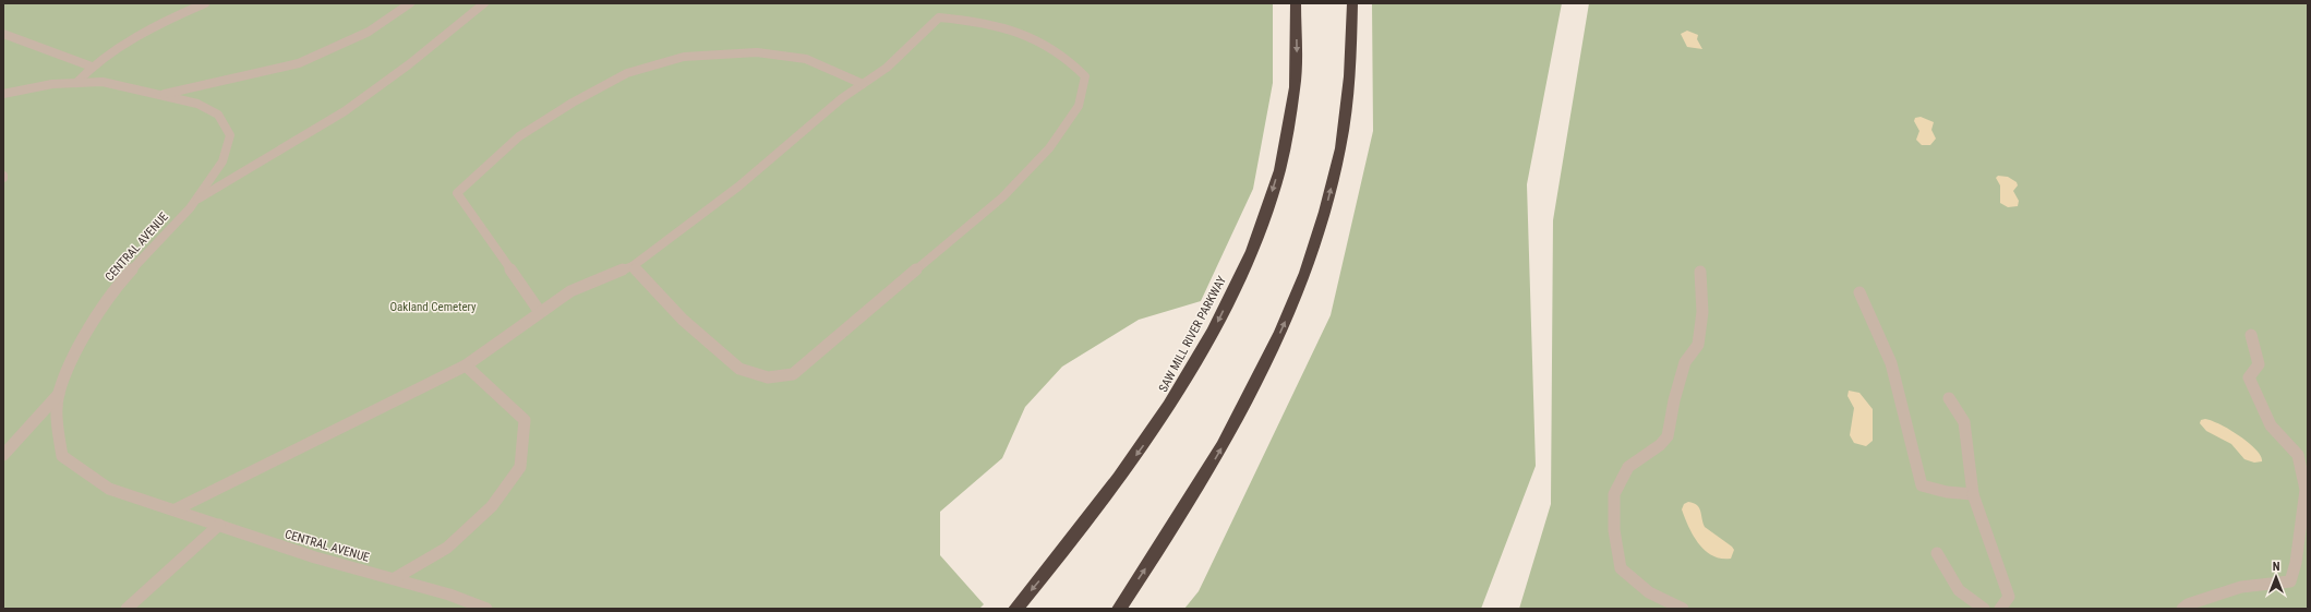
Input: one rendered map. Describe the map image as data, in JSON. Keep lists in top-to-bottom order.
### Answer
{
  "streets": {
    "highway": ["SAW MILL RIVER PARKWAY"],
    "street": ["CENTRAL AVENUE"]
  },
  "parks": ["Oakland Cemetery"],
  "north": "top"
}
